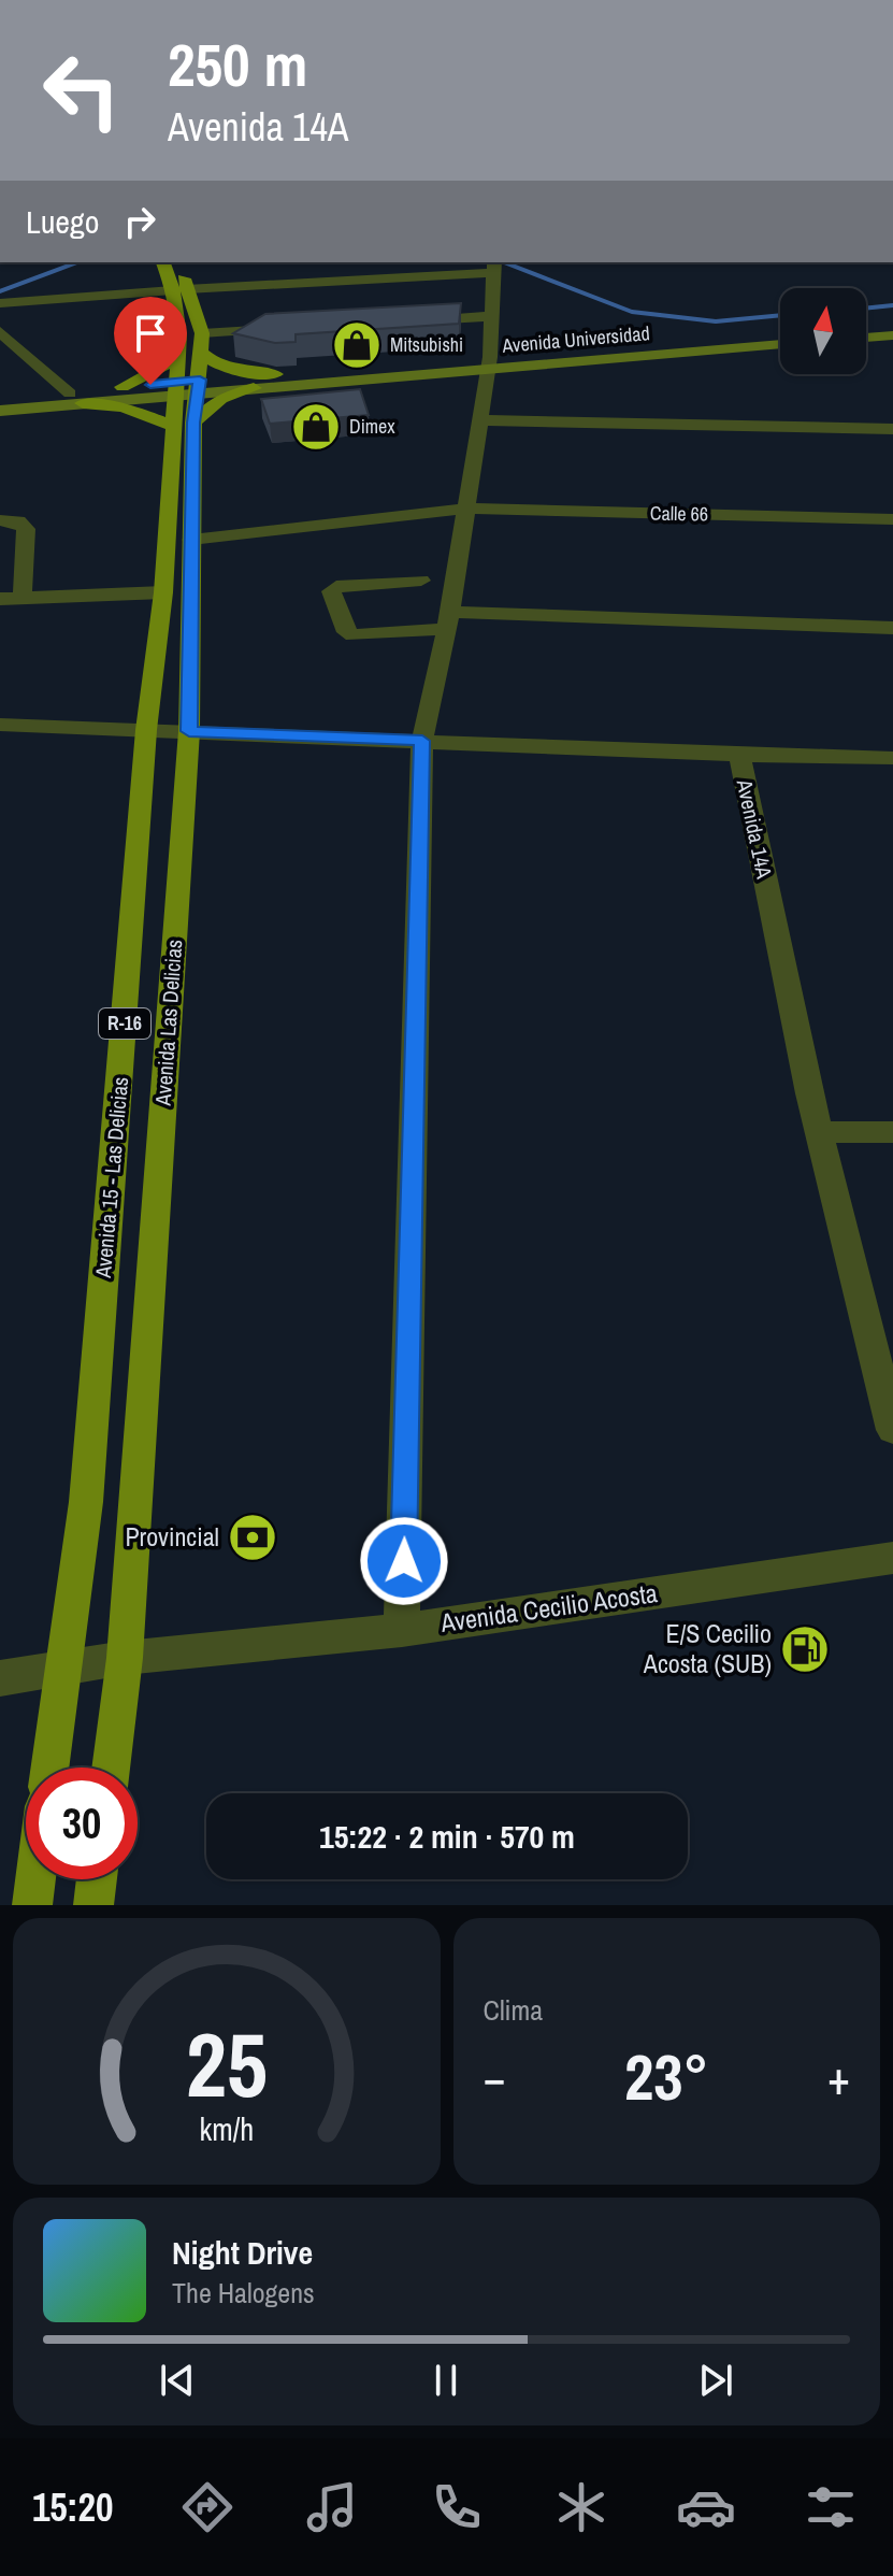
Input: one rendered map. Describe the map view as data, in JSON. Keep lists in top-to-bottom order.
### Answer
{
  "streets": {
    "main road": ["Avenida Las Delicias", "R-16", "Avenida 15 - Las Delicias"],
    "street": [
      "Avenida Universidad",
      "Calle 66",
      "Avenida 14A",
      "Avenida Cecilio Acosta"
    ]
  },
  "crossings": [
    ["Avenida Universidad", "Avenida 15 - Las Delicias"],
    ["Calle 66", "Avenida Las Delicias"],
    ["Avenida 14A", "Avenida Las Delicias"],
    ["Avenida 14A", "Avenida 15 - Las Delicias"],
    ["Avenida Las Delicias", "Avenida 15 - Las Delicias"],
    ["Avenida Las Delicias", "Avenida Cecilio Acosta"],
    ["R-16", "Avenida 15 - Las Delicias"],
    ["Avenida 15 - Las Delicias", "Avenida Cecilio Acosta"]
  ],
  "places": {
    "shop": ["Mitsubishi", "Dimex"],
    "bank": ["Provincial"],
    "fuel station": ["E/S Cecilio Acosta (SUB)"]
  },
  "north": "top",
  "page": {
    "turn": ["250 m", "Avenida 14A"],
    "then": "Luego",
    "limit": "30",
    "trip": "15:22 · 2 min · 570 m",
    "tile": "Clima",
    "heat": ["−", "23°", "+"],
    "song": ["Night Drive", "The Halogens"],
    "tabs": "15:20",
    "gauge": ["25", "km/h"]
  }
}
